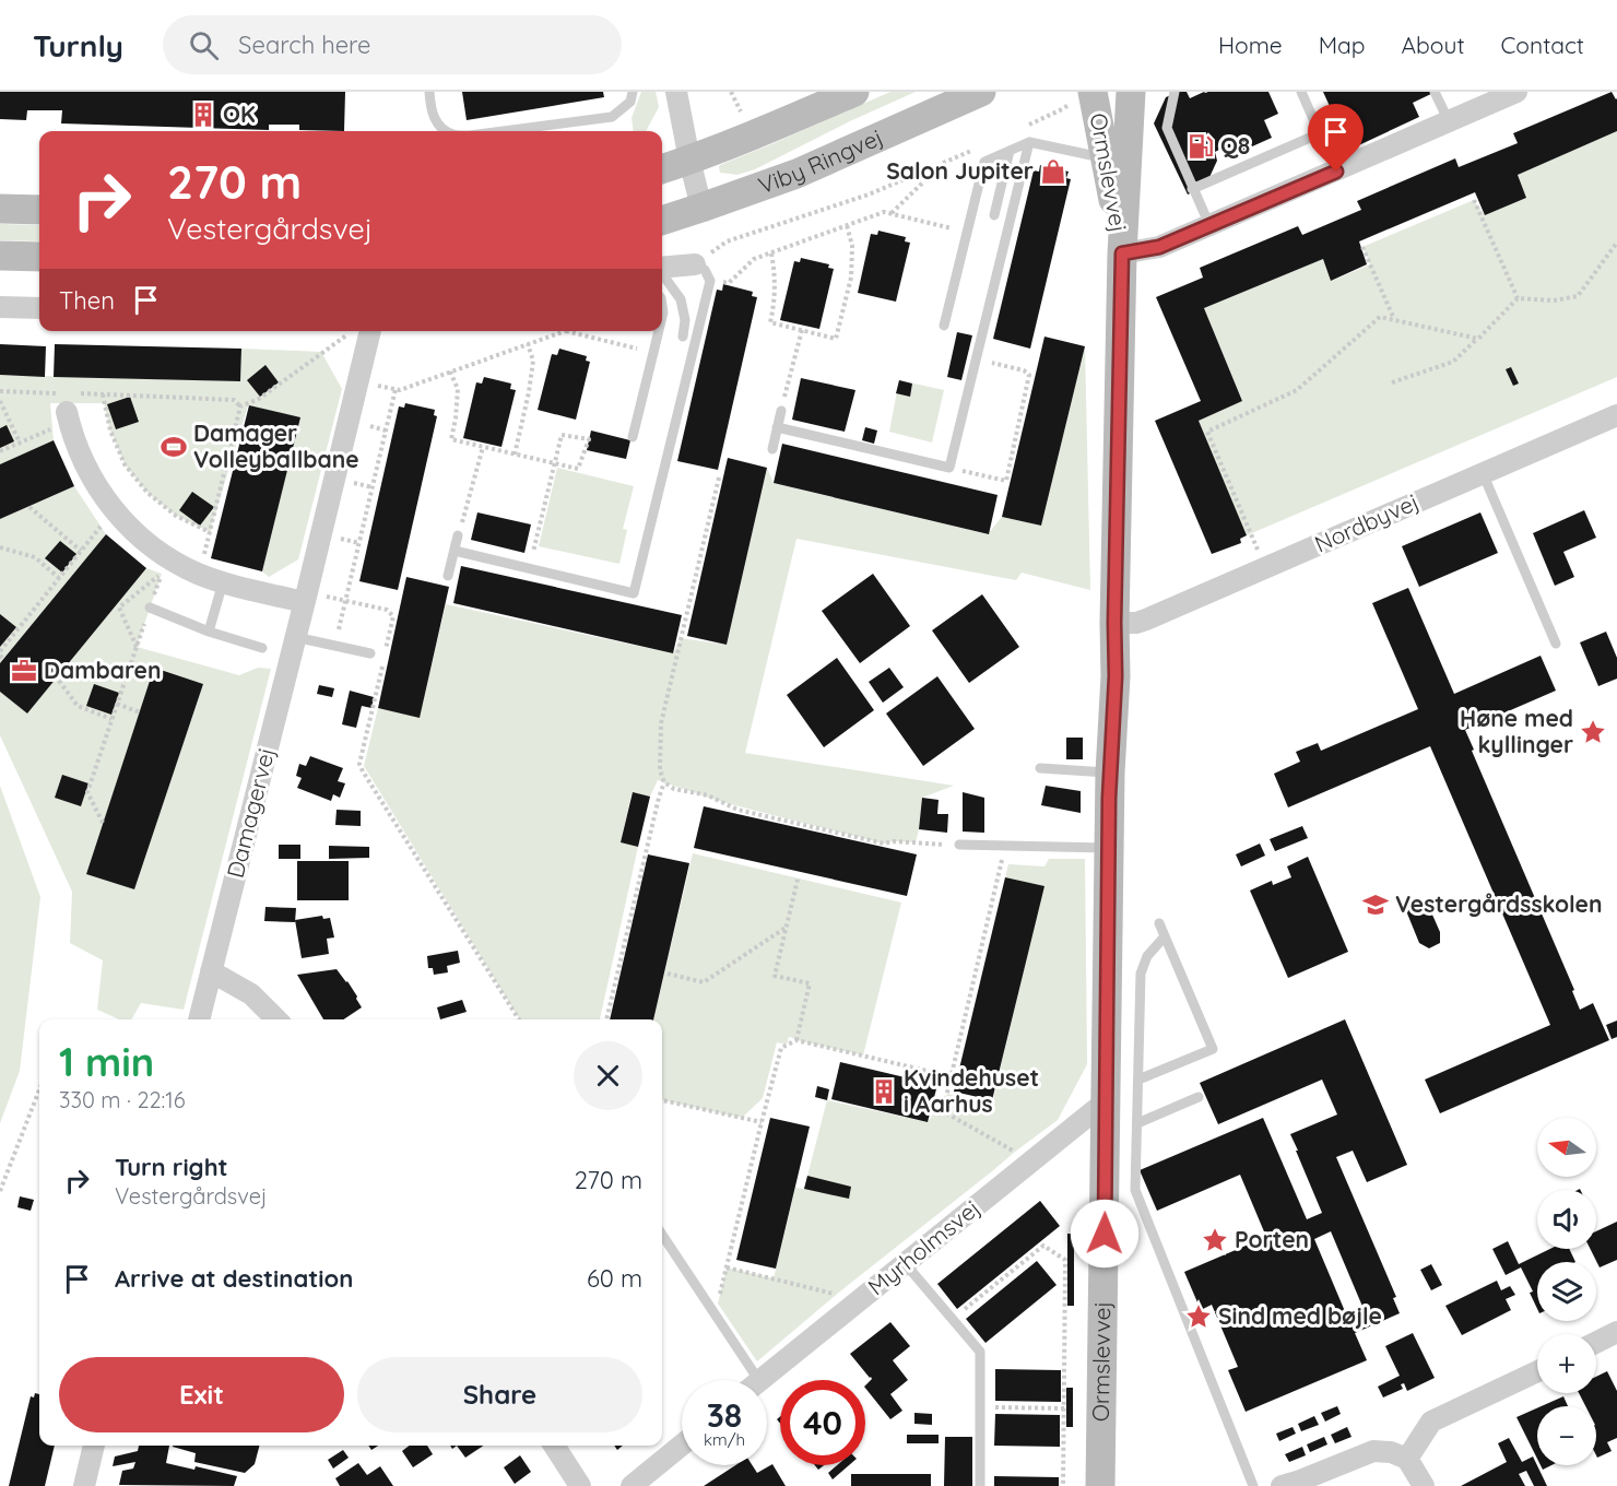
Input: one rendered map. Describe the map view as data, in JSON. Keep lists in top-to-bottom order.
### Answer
{
  "streets": {
    "street": [
      "Viby Ringvej",
      "Ormslevvej",
      "Nordbyvej",
      "Damagervej",
      "Myrholmsvej"
    ]
  },
  "crossings": [
    ["Ormslevvej", "Nordbyvej"],
    ["Ormslevvej", "Myrholmsvej"]
  ],
  "places": {
    "building": ["OK", "Kvindehuset i Aarhus"],
    "fuel station": ["Q8"],
    "shop": ["Salon Jupiter"],
    "sports": ["Damager Volleyballbane"],
    "office": ["Dambaren"],
    "place": ["Høne med kyllinger", "Porten", "Sind med bøjle"],
    "school or university": ["Vestergårdsskolen"]
  },
  "north": "left",
  "page": {
    "header": "Turnly",
    "search": "Search here",
    "nav": [
      "Home",
      "Map",
      "About",
      "Contact"
    ],
    "turn": ["270 m", "Vestergårdsvej"],
    "then": "Then",
    "heading": ["1 min", "330 m · 22:16"],
    "map_buttons": ["+", "−"],
    "list": [
      {
        "name": "Turn right",
        "note": "Vestergårdsvej",
        "value": "270 m"
      },
      {
        "name": "Arrive at destination",
        "value": "60 m"
      }
    ],
    "buttons": ["Exit", "Share"],
    "speed": "38 km/h",
    "limit": "40"
  }
}
